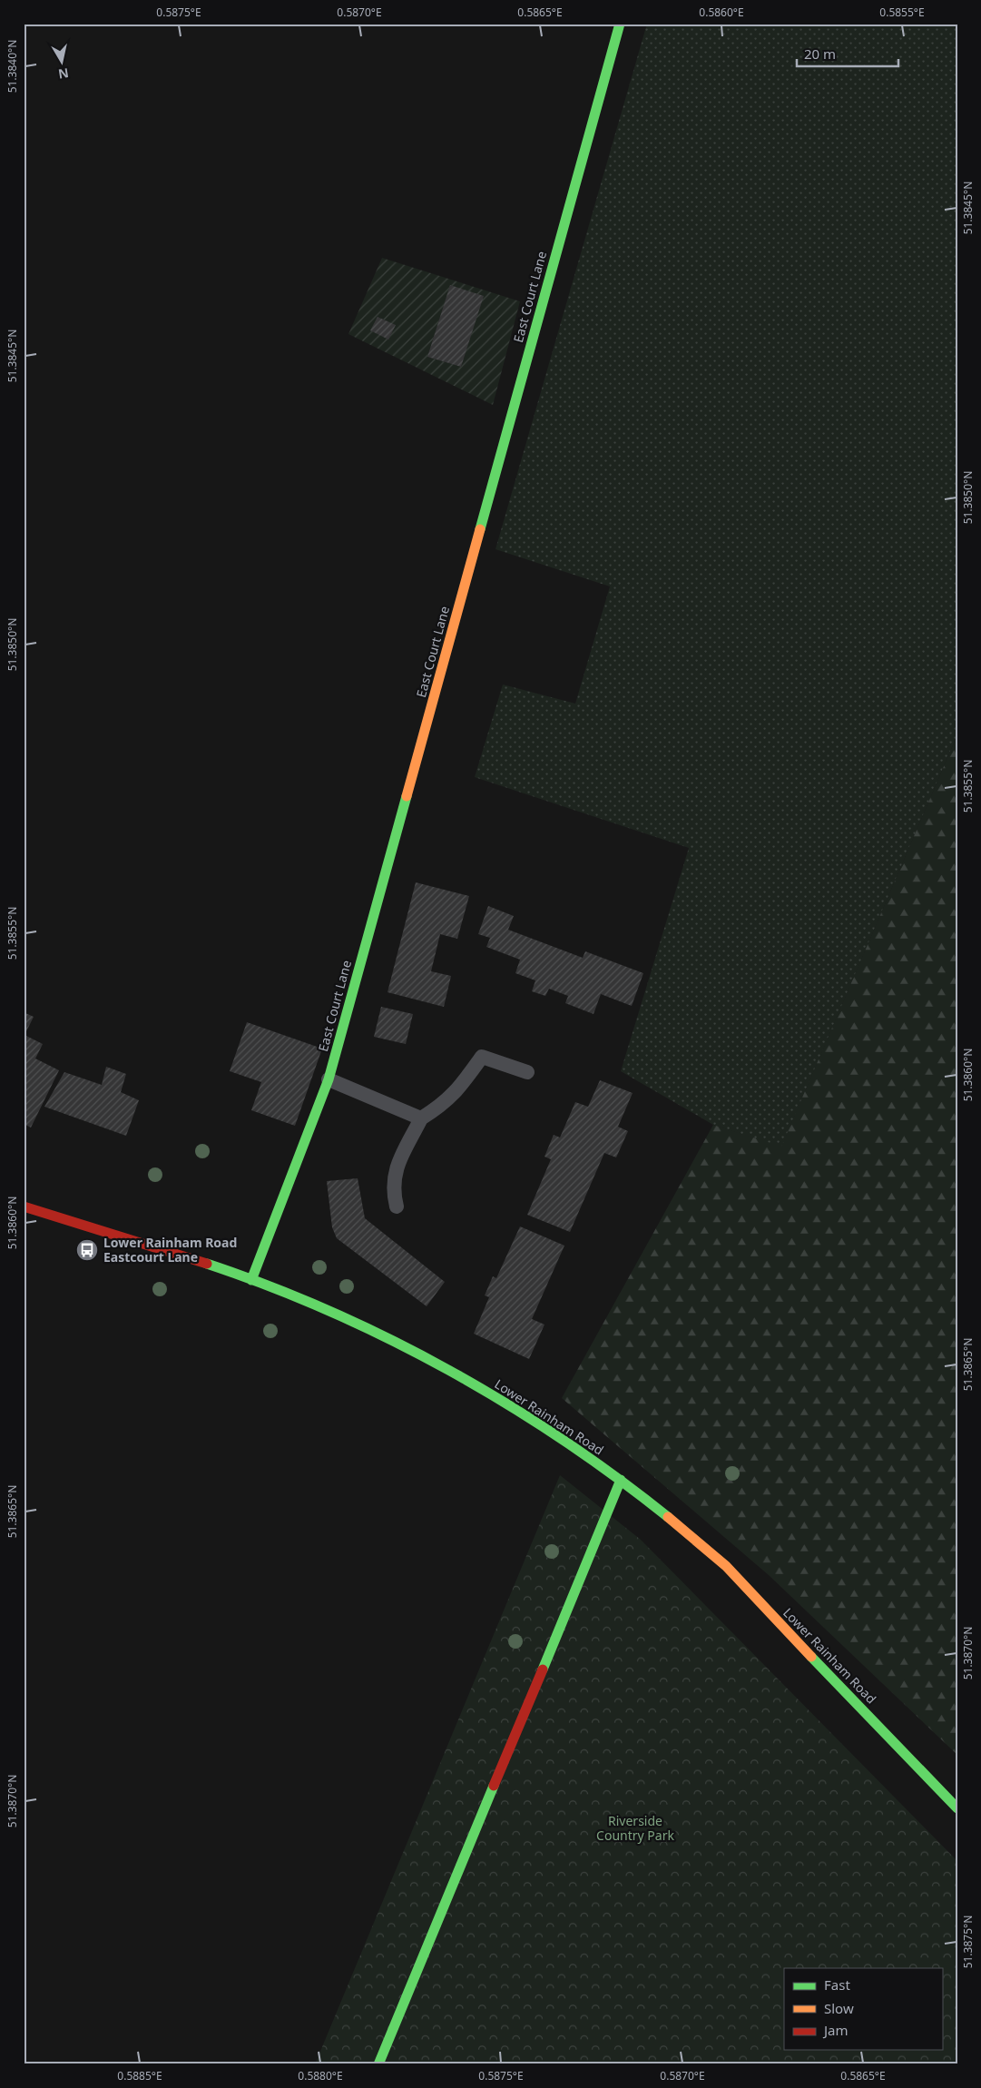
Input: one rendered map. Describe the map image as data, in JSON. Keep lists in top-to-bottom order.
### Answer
{
  "streets": {
    "street": ["East Court Lane", "Lower Rainham Road"]
  },
  "crossings": [
    ["East Court Lane", "Lower Rainham Road"]
  ],
  "parks": ["Riverside Country Park"],
  "places": {
    "bus stop": ["Lower Rainham Road Eastcourt Lane"]
  },
  "legend": ["Fast", "Slow", "Jam"],
  "scale_bar": "20 m",
  "north": "bottom",
  "coordinates": [
    "0.5875°E",
    "0.5870°E",
    "0.5865°E",
    "0.5860°E",
    "0.5855°E",
    "51.3840°N",
    "51.3845°N",
    "51.3850°N",
    "51.3855°N",
    "51.3860°N",
    "51.3865°N",
    "51.3870°N",
    "51.3875°N",
    "0.5885°E",
    "0.5880°E"
  ]
}
